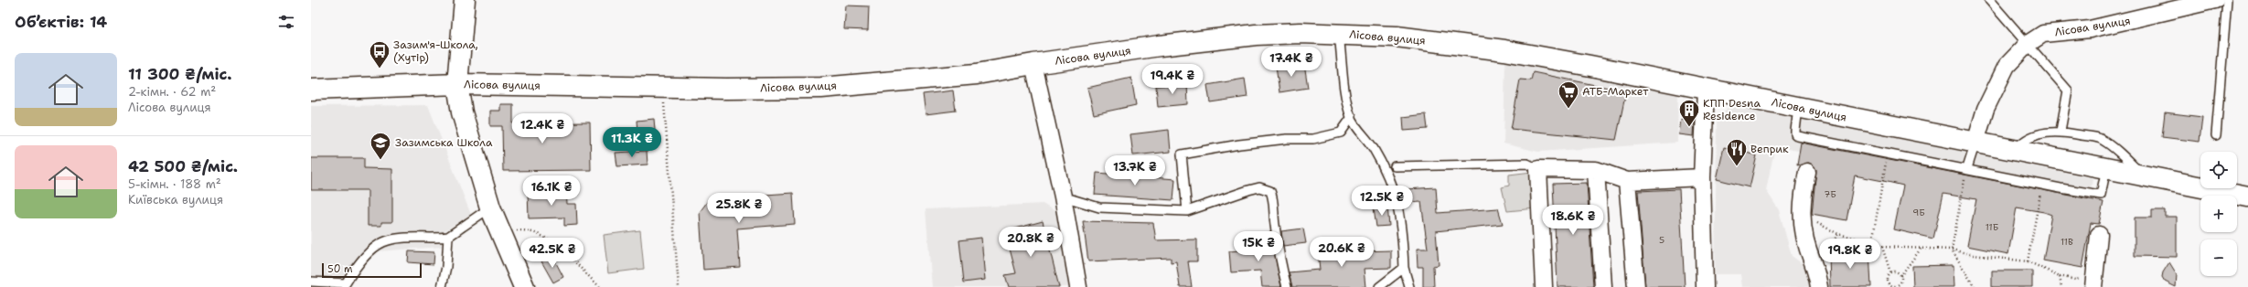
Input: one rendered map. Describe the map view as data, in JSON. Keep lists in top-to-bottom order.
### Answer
{
  "streets": {
    "main road": ["Лісова вулиця"]
  },
  "places": {
    "bus stop": ["Зазим'я-Школа, (Хутір)"],
    "supermarket": ["АТБ-Маркет"],
    "building": ["КПП Desna Residence"],
    "school or university": ["Зазимська Школа"],
    "restaurant": ["Веприк"]
  },
  "house_numbers": [
    "7Б",
    "9Б",
    "11Б",
    "5",
    "11В"
  ],
  "scale_bar": "50 m",
  "page": {
    "heading": "Об’єктів: 14",
    "list": [
      {
        "name": "11 300 ₴/міс.",
        "note": "2-кімн. · 62 m² · Лісова вулиця"
      },
      {
        "name": "42 500 ₴/міс.",
        "note": "5-кімн. · 188 m² · Київська вулиця"
      }
    ],
    "price": [
      "17.4K ₴",
      "19.4K ₴",
      "12.4K ₴",
      "11.3K ₴",
      "13.7K ₴",
      "16.1K ₴",
      "12.5K ₴",
      "25.8K ₴",
      "18.6K ₴",
      "20.8K ₴",
      "15K ₴",
      "20.6K ₴",
      "42.5K ₴",
      "19.8K ₴"
    ],
    "map_buttons": ["+", "−"],
    "scale": "50 m"
  }
}
